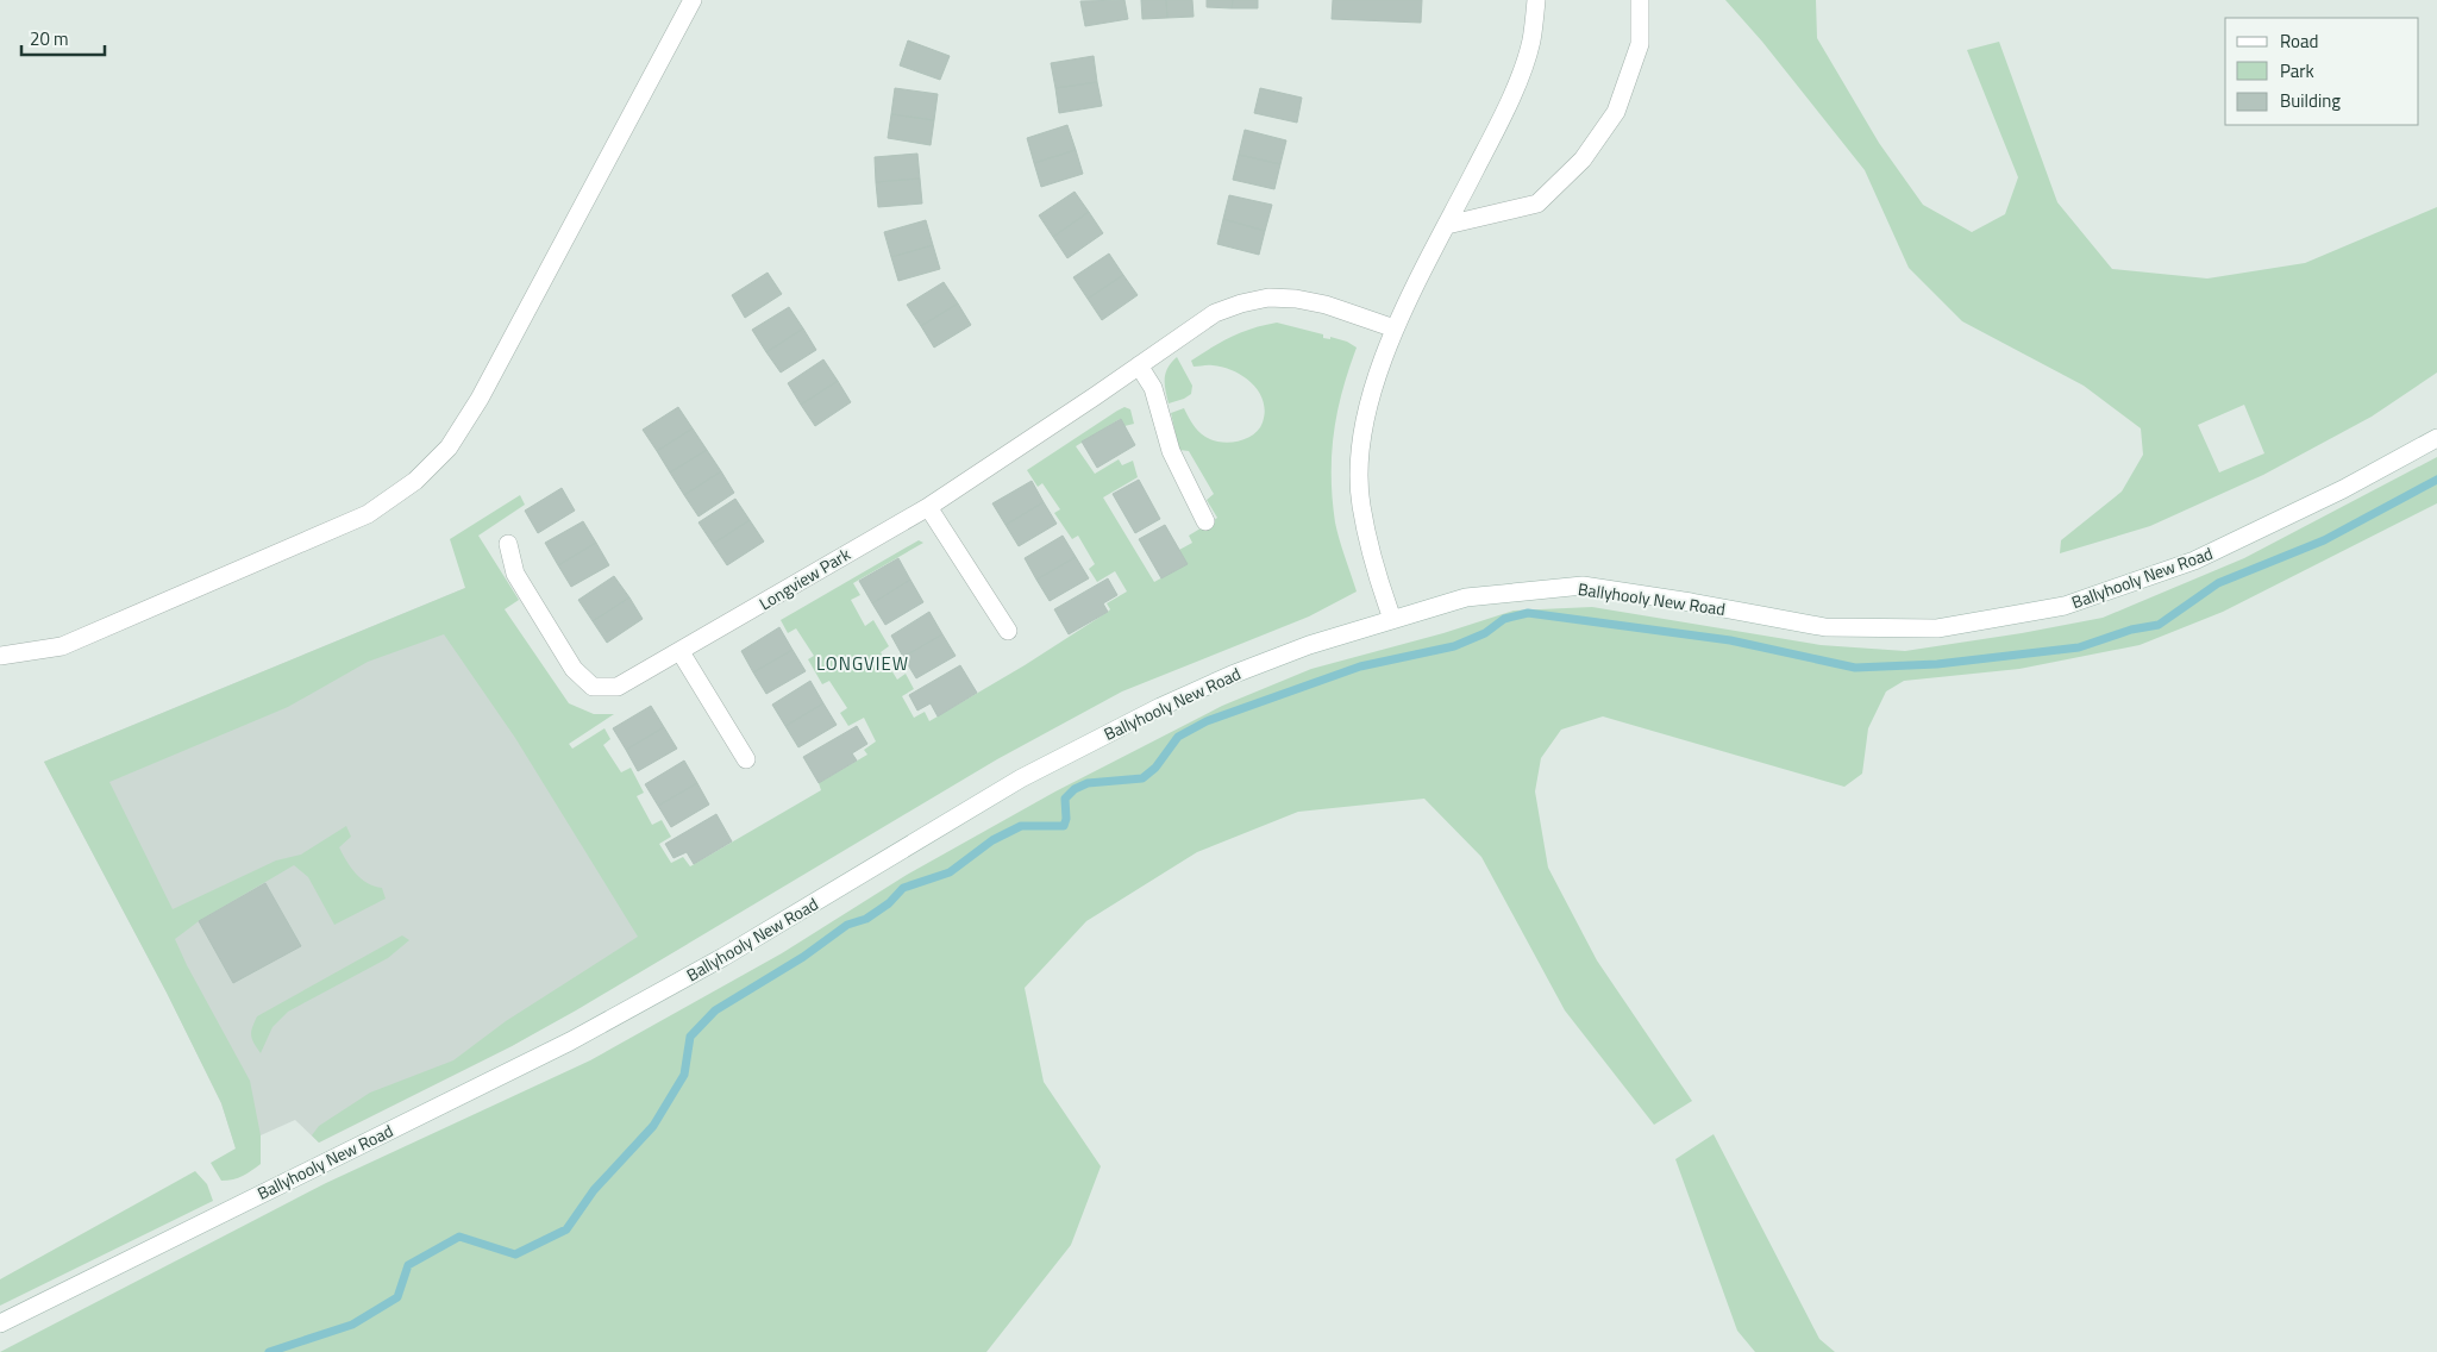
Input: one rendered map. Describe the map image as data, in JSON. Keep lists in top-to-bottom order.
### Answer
{
  "streets": {
    "street": ["Ballyhooly New Road", "Longview Park"]
  },
  "districts": ["LONGVIEW"],
  "legend": ["Road", "Park", "Building"],
  "scale_bar": "20 m"
}
